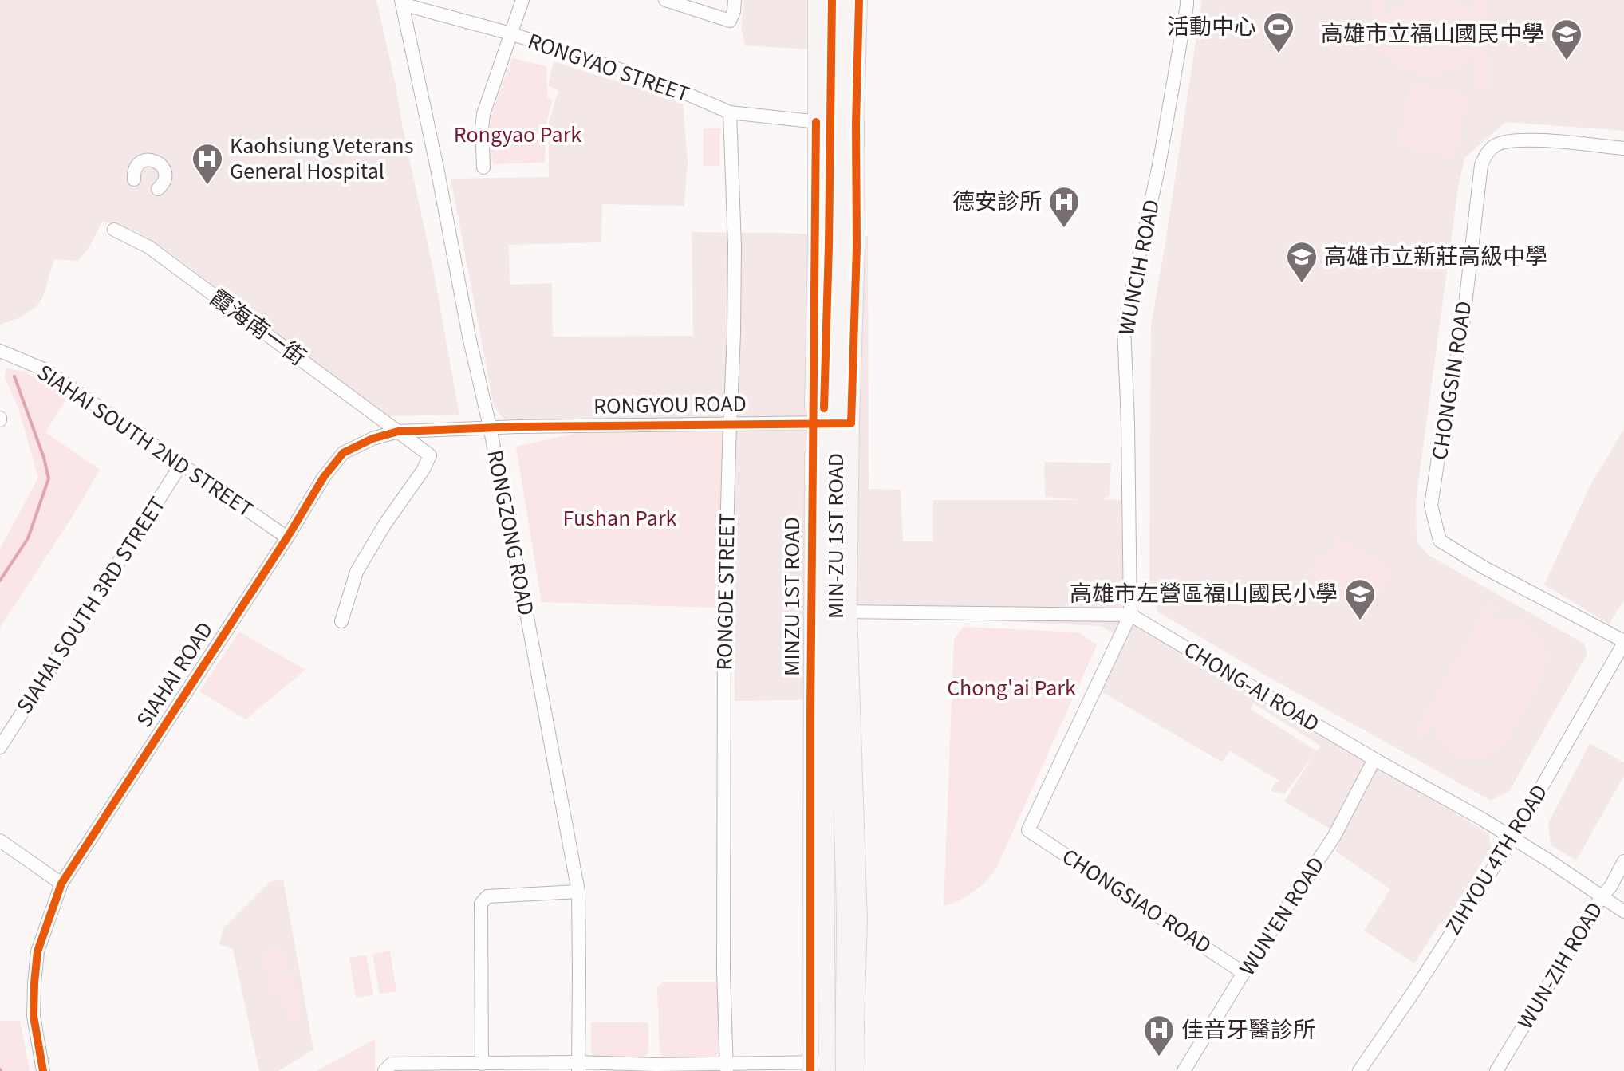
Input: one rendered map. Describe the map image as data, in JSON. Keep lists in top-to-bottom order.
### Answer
{
  "streets": {
    "main road": ["MIN-ZU 1ST ROAD", "MINZU 1ST ROAD"],
    "street": [
      "RONGYAO STREET",
      "WUNCIH ROAD",
      "霞海南一街",
      "CHONGSIN ROAD",
      "RONGYOU ROAD",
      "SIAHAI SOUTH 2ND STREET",
      "RONGZONG ROAD",
      "RONGDE STREET",
      "SIAHAI SOUTH 3RD STREET",
      "SIAHAI ROAD",
      "CHONG-AI ROAD",
      "ZIHYOU 4TH ROAD",
      "CHONGSIAO ROAD",
      "WUN'EN ROAD",
      "WUN-ZIH ROAD"
    ]
  },
  "crossings": [
    ["RONGYAO STREET", "RONGZONG ROAD"],
    ["RONGYAO STREET", "MIN-ZU 1ST ROAD"],
    ["RONGYAO STREET", "RONGDE STREET"],
    ["RONGYAO STREET", "MINZU 1ST ROAD"],
    ["WUNCIH ROAD", "CHONG-AI ROAD"],
    ["WUNCIH ROAD", "CHONGSIAO ROAD"],
    ["霞海南一街", "SIAHAI ROAD"],
    ["CHONGSIN ROAD", "ZIHYOU 4TH ROAD"],
    ["RONGYOU ROAD", "RONGZONG ROAD"],
    ["RONGYOU ROAD", "MIN-ZU 1ST ROAD"],
    ["RONGYOU ROAD", "RONGDE STREET"],
    ["RONGYOU ROAD", "MINZU 1ST ROAD"],
    ["RONGYOU ROAD", "SIAHAI ROAD"],
    ["SIAHAI SOUTH 2ND STREET", "SIAHAI SOUTH 3RD STREET"],
    ["SIAHAI SOUTH 2ND STREET", "SIAHAI ROAD"],
    ["RONGZONG ROAD", "SIAHAI ROAD"],
    ["MIN-ZU 1ST ROAD", "MINZU 1ST ROAD"],
    ["MIN-ZU 1ST ROAD", "CHONG-AI ROAD"],
    ["MINZU 1ST ROAD", "CHONG-AI ROAD"],
    ["CHONG-AI ROAD", "ZIHYOU 4TH ROAD"],
    ["CHONG-AI ROAD", "CHONGSIAO ROAD"],
    ["CHONG-AI ROAD", "WUN'EN ROAD"],
    ["CHONG-AI ROAD", "WUN-ZIH ROAD"],
    ["CHONGSIAO ROAD", "WUN'EN ROAD"]
  ],
  "parks": ["Rongyao Park", "Fushan Park", "Chong'ai Park"],
  "places": {
    "sports": ["活動中心"],
    "school or university": ["高雄市立福山國民中學", "高雄市立新莊高級中學", "高雄市左營區福山國民小學"],
    "hospital": ["Kaohsiung Veterans General Hospital", "德安診所", "佳音牙醫診所"]
  }
}
